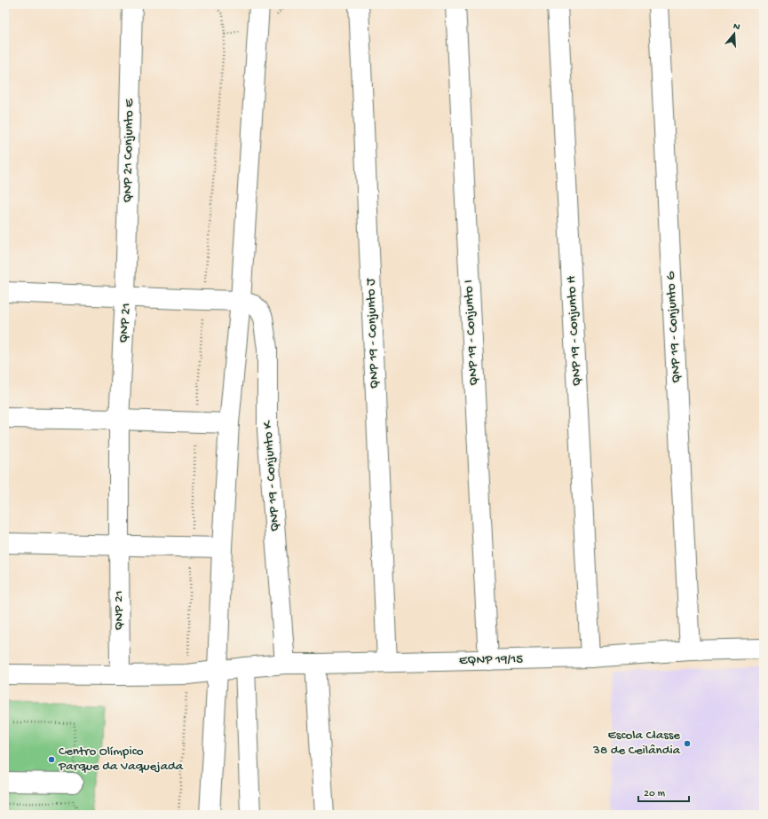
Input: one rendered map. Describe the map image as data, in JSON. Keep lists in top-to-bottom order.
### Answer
{
  "streets": {
    "street": [
      "QNP 21 Conjunto E",
      "QNP 21",
      "QNP 19 - Conjunto G",
      "QNP 19 - Conjunto H",
      "QNP 19 - Conjunto I",
      "QNP 19 - Conjunto J",
      "QNP 19 - Conjunto K",
      "EQNP 19/15"
    ]
  },
  "crossings": [
    ["QNP 21 Conjunto E", "QNP 21"],
    ["QNP 21", "QNP 19 - Conjunto K"],
    ["QNP 21", "EQNP 19/15"],
    ["QNP 19 - Conjunto G", "EQNP 19/15"],
    ["QNP 19 - Conjunto H", "EQNP 19/15"],
    ["QNP 19 - Conjunto I", "EQNP 19/15"],
    ["QNP 19 - Conjunto J", "EQNP 19/15"],
    ["QNP 19 - Conjunto K", "EQNP 19/15"]
  ],
  "places": ["Escola Classe 38 de Ceilândia", "Centro Olímpico Parque da Vaquejada"],
  "scale_bar": "20 m",
  "north": "top"
}
